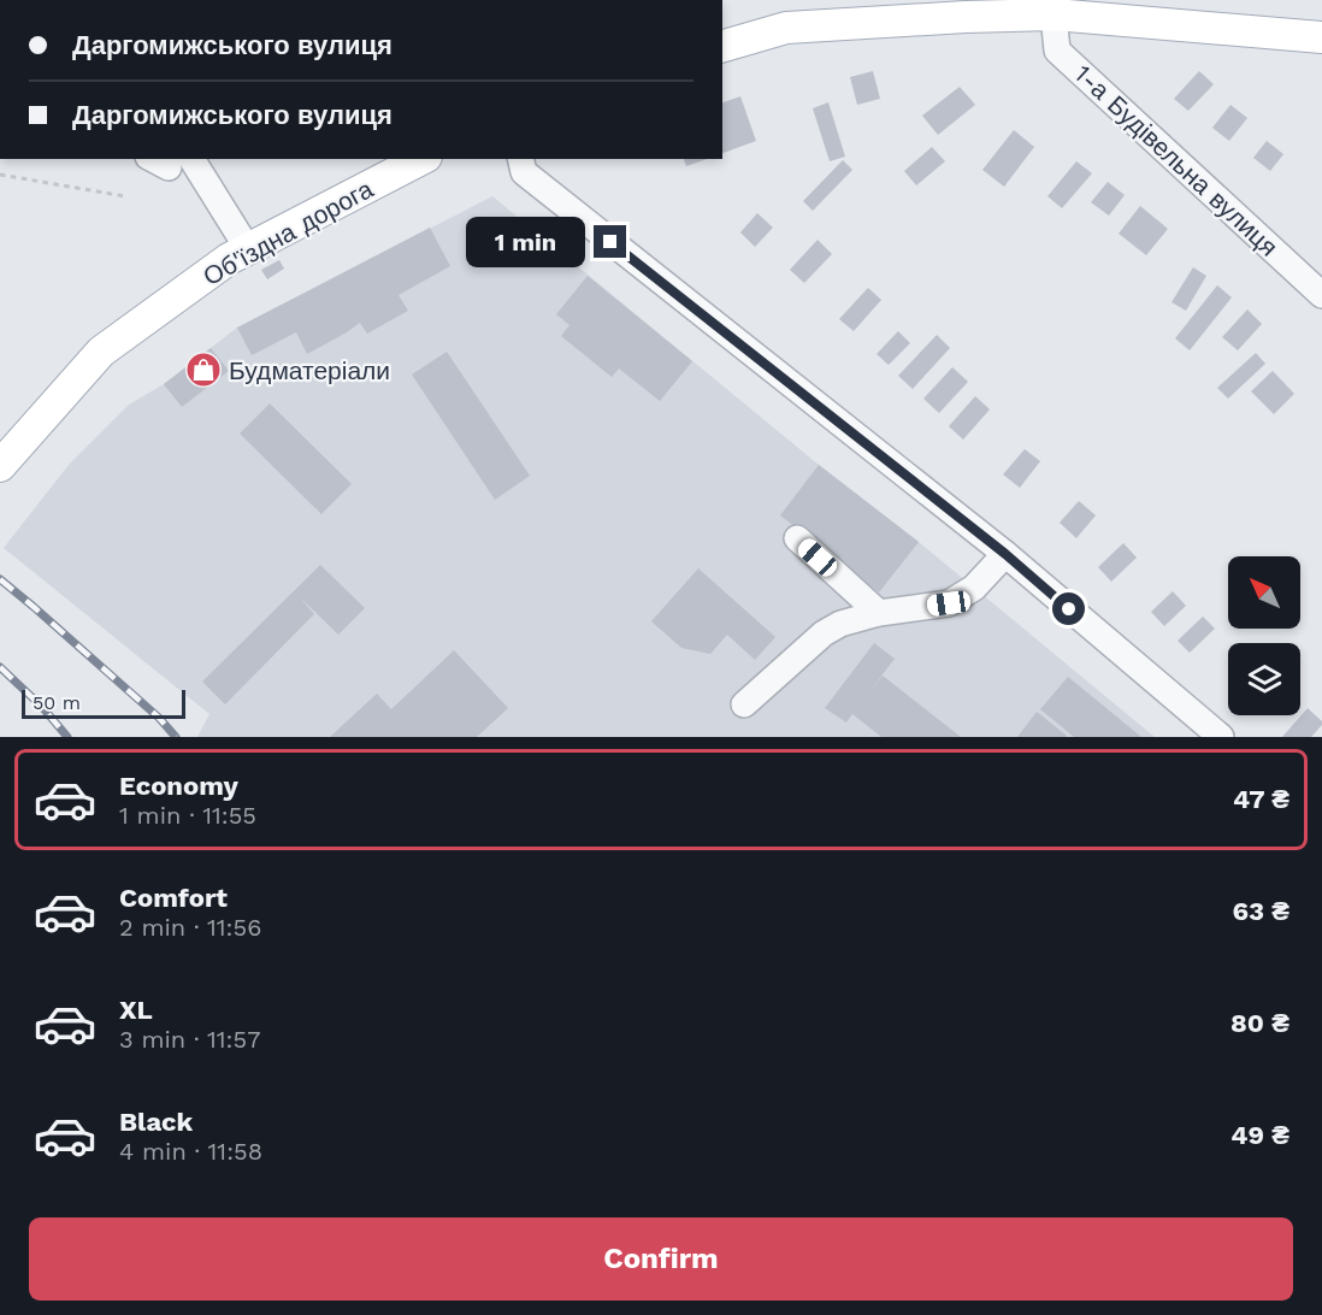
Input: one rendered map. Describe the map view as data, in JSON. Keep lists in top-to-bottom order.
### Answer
{
  "streets": {
    "main road": ["Об'їздна дорога"],
    "street": ["1-а Будівельна вулиця"]
  },
  "places": {
    "shop": ["Будматеріали"]
  },
  "scale_bar": "50 m",
  "north": "top left",
  "page": {
    "banner": ["Даргомижського вулиця", "Даргомижського вулиця"],
    "bubble": "1 min",
    "scale": "50 m",
    "list": [
      {
        "name": "Economy",
        "note": "1 min · 11:55",
        "value": "47 ₴"
      },
      {
        "name": "Comfort",
        "note": "2 min · 11:56",
        "value": "63 ₴"
      },
      {
        "name": "XL",
        "note": "3 min · 11:57",
        "value": "80 ₴"
      },
      {
        "name": "Black",
        "note": "4 min · 11:58",
        "value": "49 ₴"
      }
    ],
    "buttons": "Confirm"
  }
}
